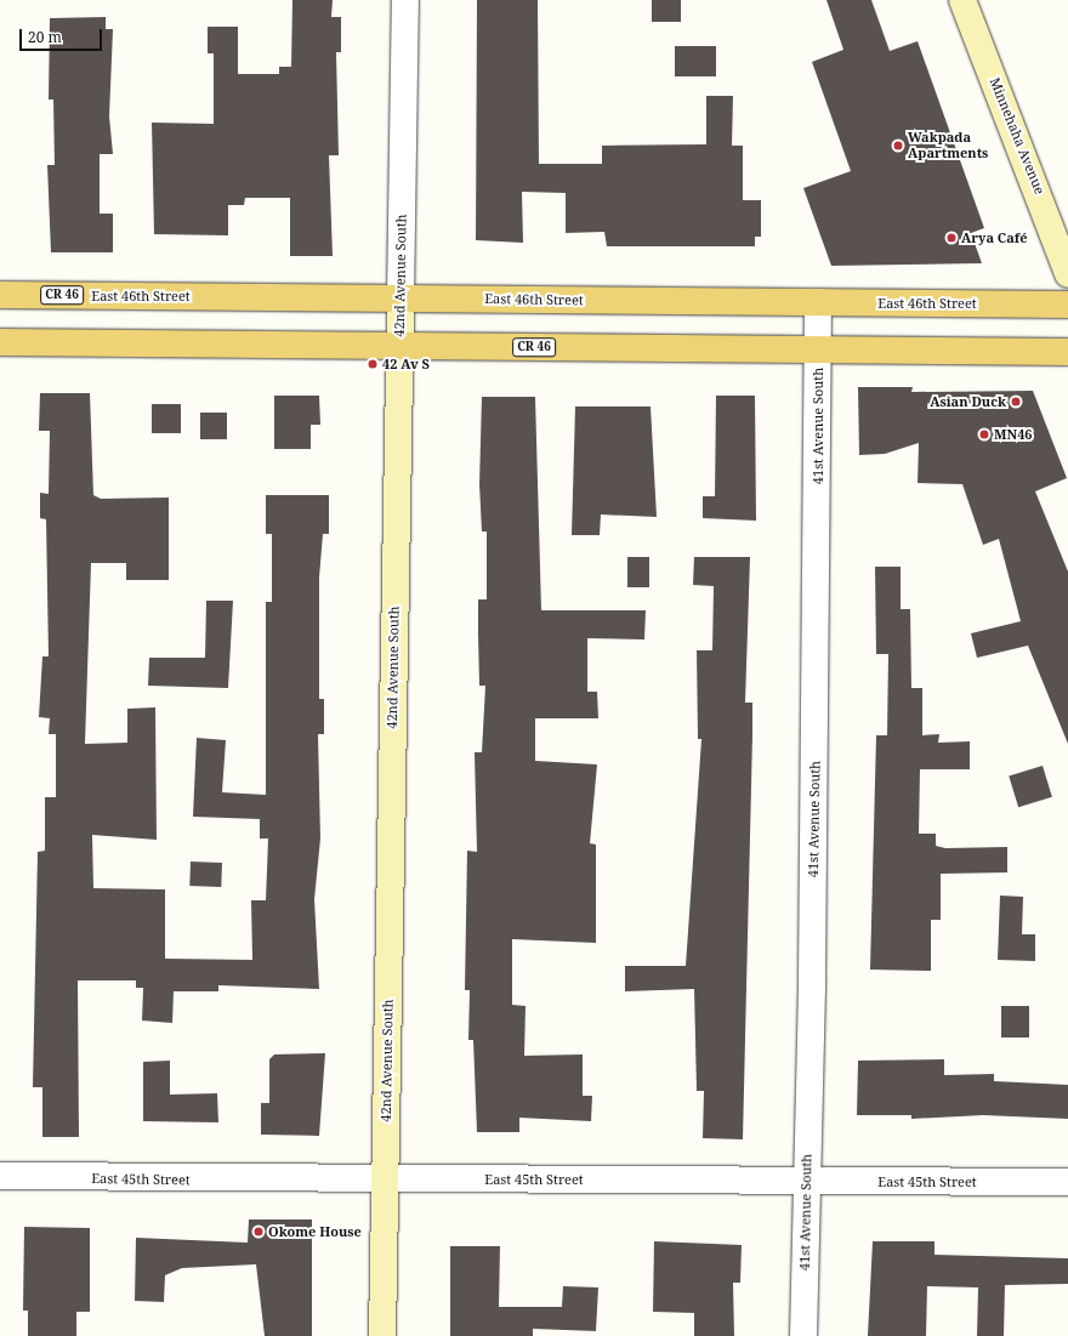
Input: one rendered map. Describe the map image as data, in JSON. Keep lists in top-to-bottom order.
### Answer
{
  "streets": {
    "main road": ["CR 46", "East 46th Street"],
    "street": [
      "Minnehaha Avenue",
      "42nd Avenue South",
      "41st Avenue South",
      "East 45th Street"
    ]
  },
  "crossings": [
    ["42nd Avenue South", "CR 46"],
    ["42nd Avenue South", "East 46th Street"],
    ["42nd Avenue South", "East 45th Street"],
    ["CR 46", "41st Avenue South"],
    ["East 46th Street", "41st Avenue South"],
    ["41st Avenue South", "East 45th Street"]
  ],
  "places": [
    "Wakpada Apartments",
    "Arya Café",
    "42 Av S",
    "Asian Duck",
    "MN46",
    "Okome House"
  ],
  "scale_bar": "20 m"
}
